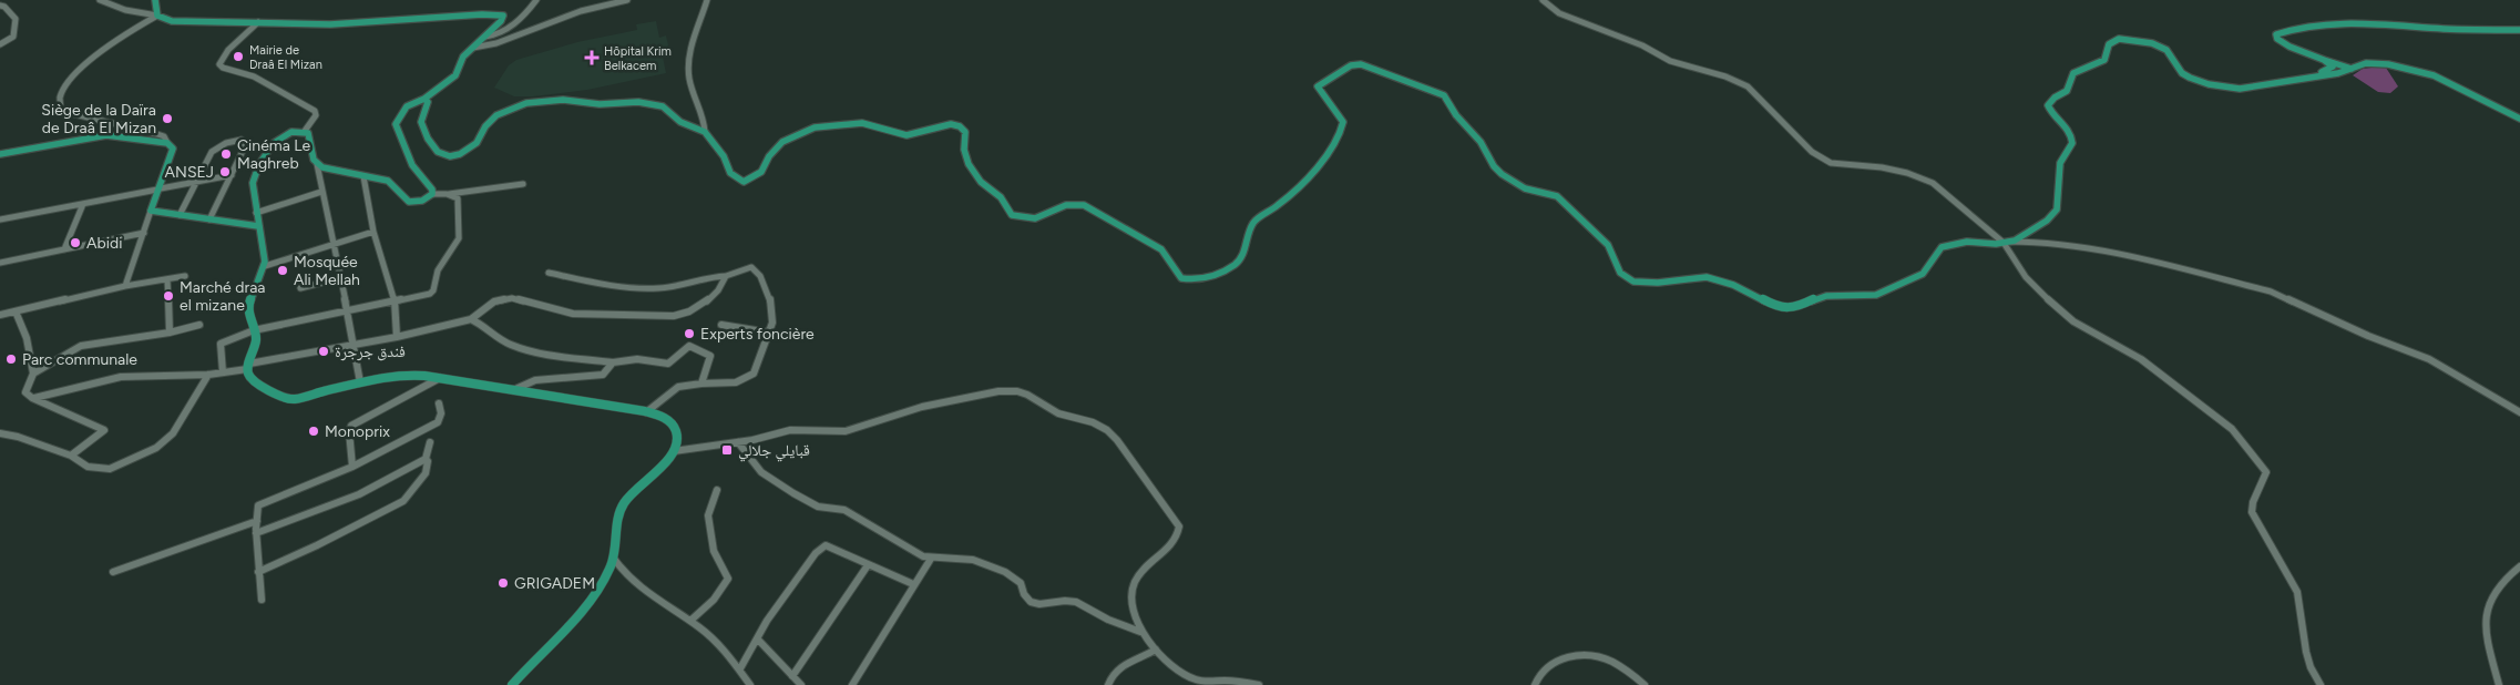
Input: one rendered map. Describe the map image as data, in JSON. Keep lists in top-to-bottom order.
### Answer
{
  "places": {
    "other": [
      "Mairie de Draâ El Mizan",
      "Siège de la Daïra de Draâ El Mizan",
      "Cinéma Le Maghreb",
      "ANSEJ",
      "Abidi",
      "Mosquée Ali Mellah",
      "Marché draa el mizane",
      "Experts foncière",
      "فندق جرجرة",
      "Parc communale",
      "Monoprix",
      "GRIGADEM"
    ],
    "health": ["Hôpital Krim Belkacem"],
    "transit": ["قبايلي جلالي"]
  }
}
